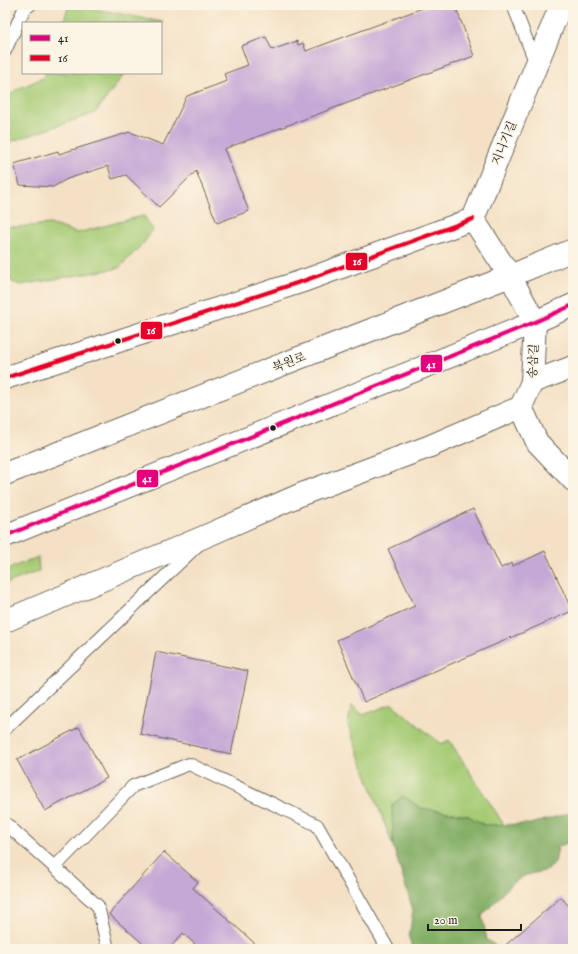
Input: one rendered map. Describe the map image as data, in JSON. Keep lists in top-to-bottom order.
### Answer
{
  "streets": {
    "street": ["지니기길", "송삼길", "북원로"]
  },
  "lines": ["transit line 16", "transit line 41"],
  "legend": ["41", "16"],
  "scale_bar": "20 m"
}
